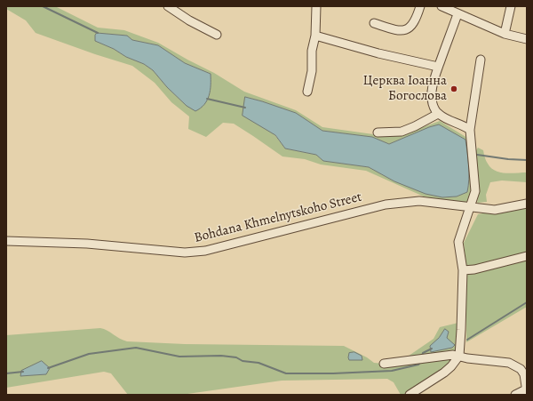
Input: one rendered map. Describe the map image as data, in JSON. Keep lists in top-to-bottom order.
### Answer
{
  "streets": {
    "street": ["Bohdana Khmelnytskoho Street"]
  },
  "places": ["Церква Іоанна Богослова"]
}
